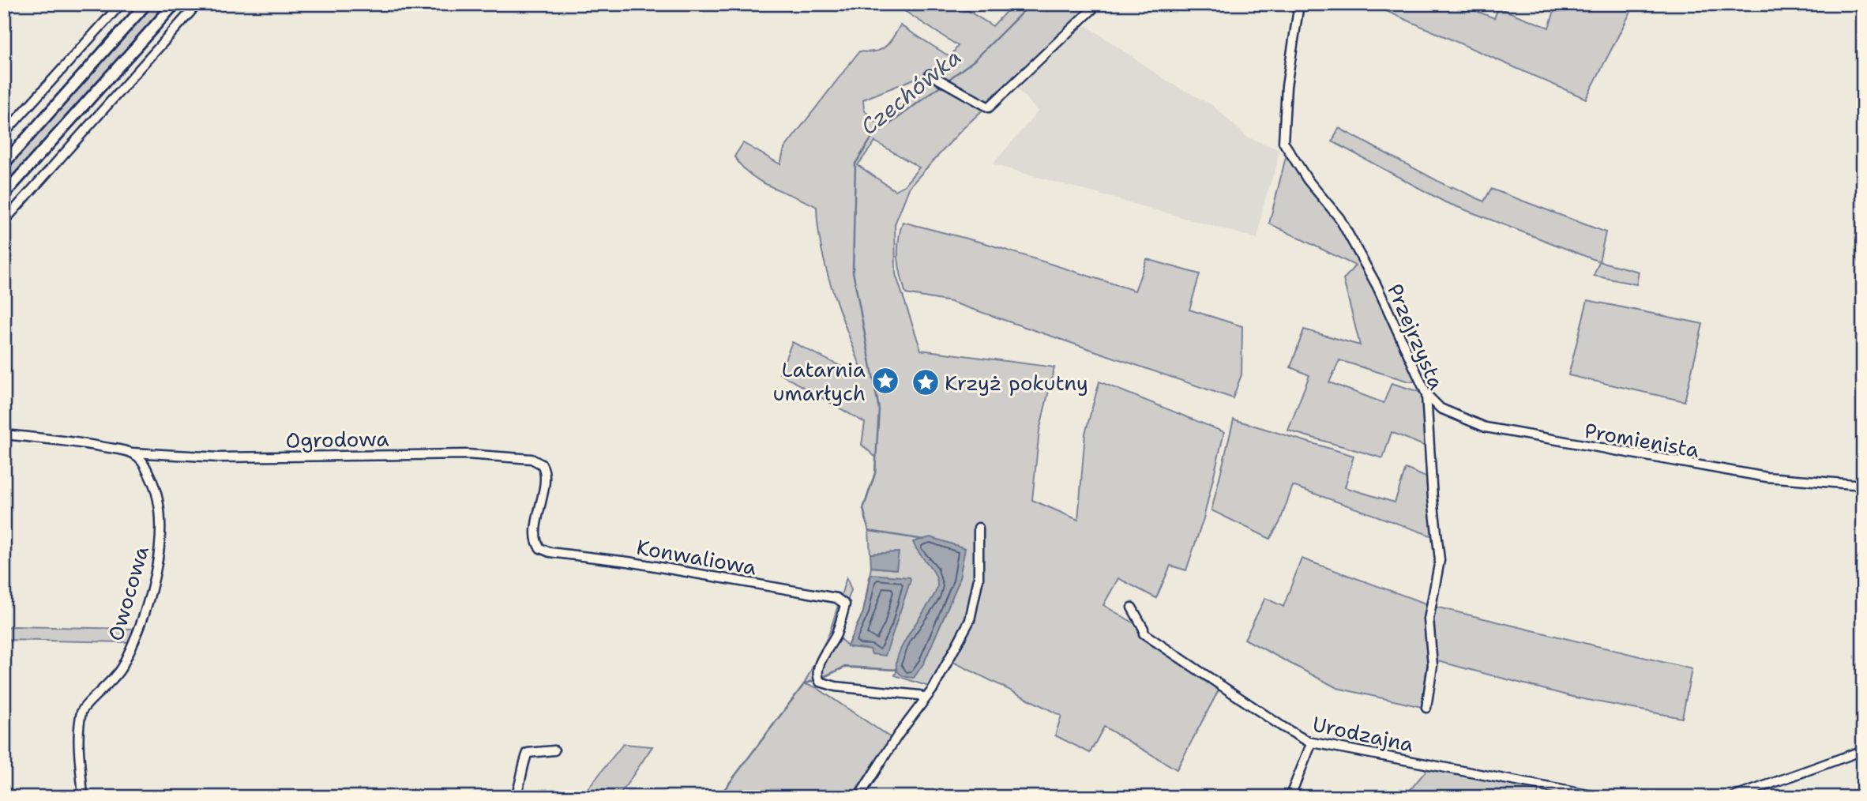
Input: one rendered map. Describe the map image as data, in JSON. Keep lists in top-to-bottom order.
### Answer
{
  "streets": {
    "street": [
      "Przejrzysta",
      "Ogrodowa",
      "Promienista",
      "Konwaliowa",
      "Owocowa",
      "Urodzajna"
    ]
  },
  "crossings": [
    ["Przejrzysta", "Promienista"],
    ["Ogrodowa", "Konwaliowa"],
    ["Ogrodowa", "Owocowa"]
  ],
  "water": ["Czechówka"],
  "places": {
    "place": ["Latarnia umarłych", "Krzyż pokutny"]
  }
}
